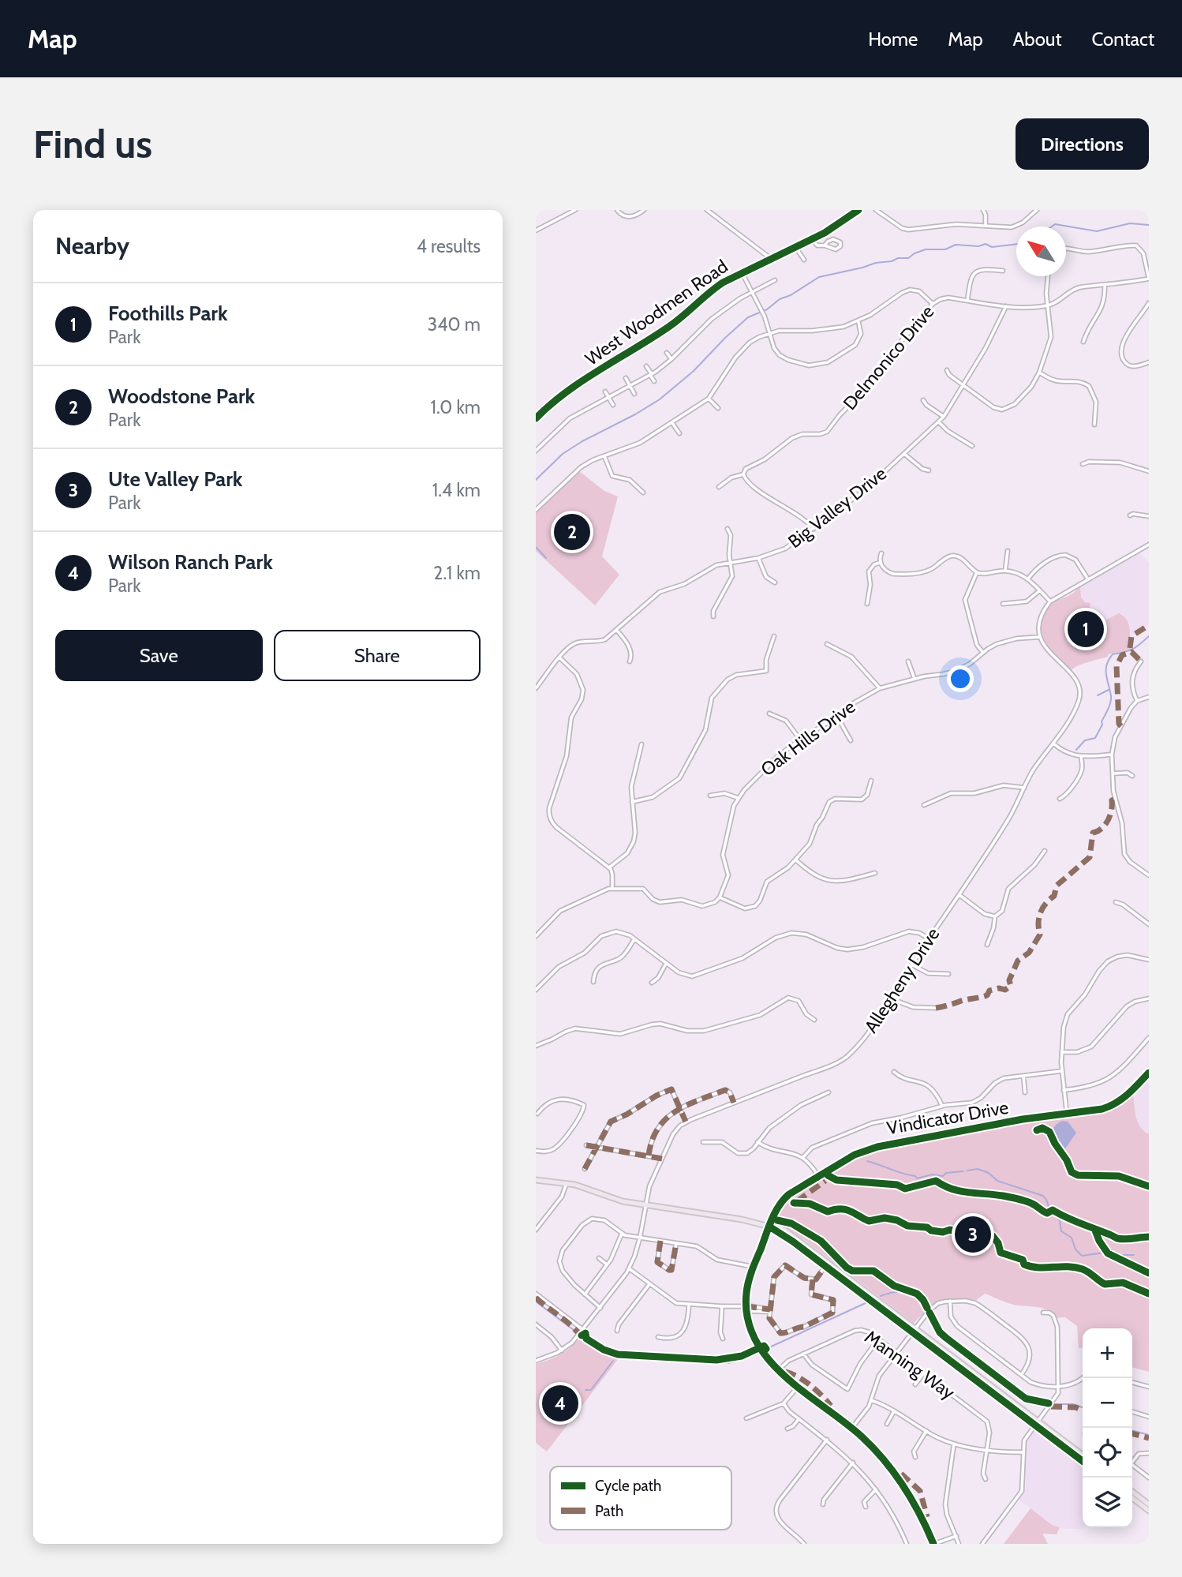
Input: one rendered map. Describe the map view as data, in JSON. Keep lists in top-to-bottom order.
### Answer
{
  "streets": {
    "main road": ["West Woodmen Road", "Vindicator Drive"],
    "street": [
      "Delmonico Drive",
      "Big Valley Drive",
      "Oak Hills Drive",
      "Allegheny Drive",
      "Manning Way"
    ]
  },
  "crossings": [
    ["Delmonico Drive", "Big Valley Drive"],
    ["Oak Hills Drive", "Allegheny Drive"]
  ],
  "legend": ["Cycle path", "Path"],
  "north": "top left",
  "page": {
    "header": "Map",
    "nav": [
      "Home",
      "Map",
      "About",
      "Contact"
    ],
    "buttons": [
      "Directions",
      ["Save", "Share"]
    ],
    "title": "Find us",
    "heading": ["Nearby", "4 results"],
    "list": [
      {
        "mark": "1",
        "name": "Foothills Park",
        "note": "Park",
        "value": "340 m"
      },
      {
        "mark": "2",
        "name": "Woodstone Park",
        "note": "Park",
        "value": "1.0 km"
      },
      {
        "mark": "3",
        "name": "Ute Valley Park",
        "note": "Park",
        "value": "1.4 km"
      },
      {
        "mark": "4",
        "name": "Wilson Ranch Park",
        "note": "Park",
        "value": "2.1 km"
      }
    ],
    "pins": [
      "2",
      "1",
      "3",
      "4"
    ],
    "map_buttons": ["+", "−"]
  }
}
